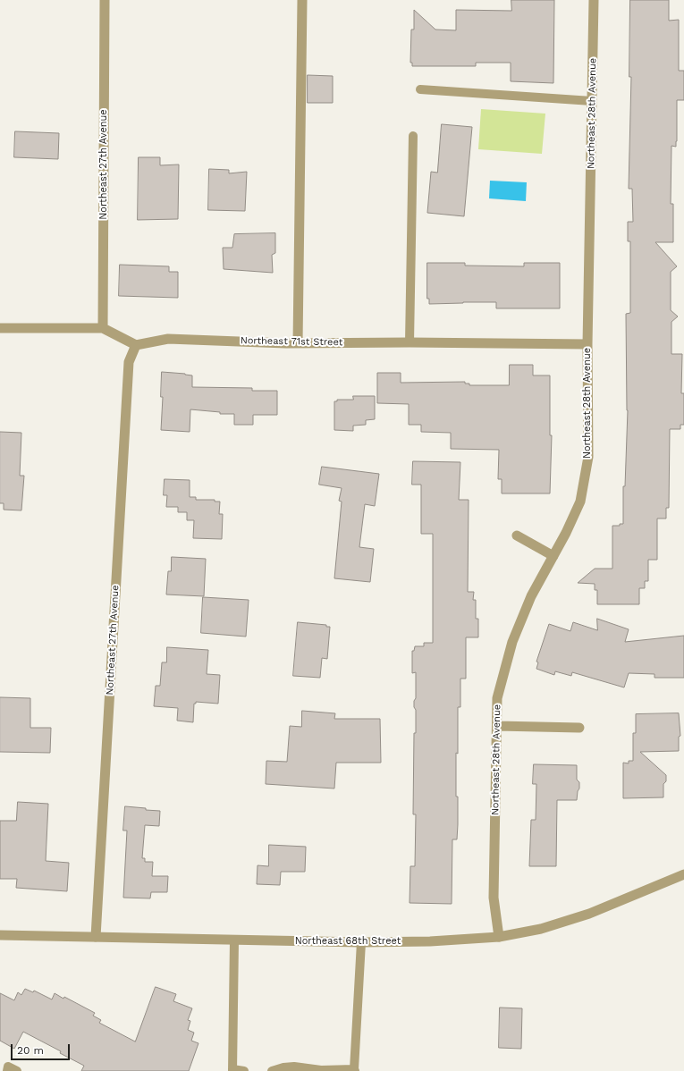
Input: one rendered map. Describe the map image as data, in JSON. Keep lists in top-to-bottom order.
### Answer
{
  "streets": {
    "street": [
      "Northeast 28th Avenue",
      "Northeast 27th Avenue",
      "Northeast 71st Street",
      "Northeast 68th Street"
    ]
  },
  "crossings": [
    ["Northeast 28th Avenue", "Northeast 71st Street"],
    ["Northeast 28th Avenue", "Northeast 68th Street"],
    ["Northeast 27th Avenue", "Northeast 71st Street"],
    ["Northeast 27th Avenue", "Northeast 68th Street"]
  ],
  "scale_bar": "20 m"
}
